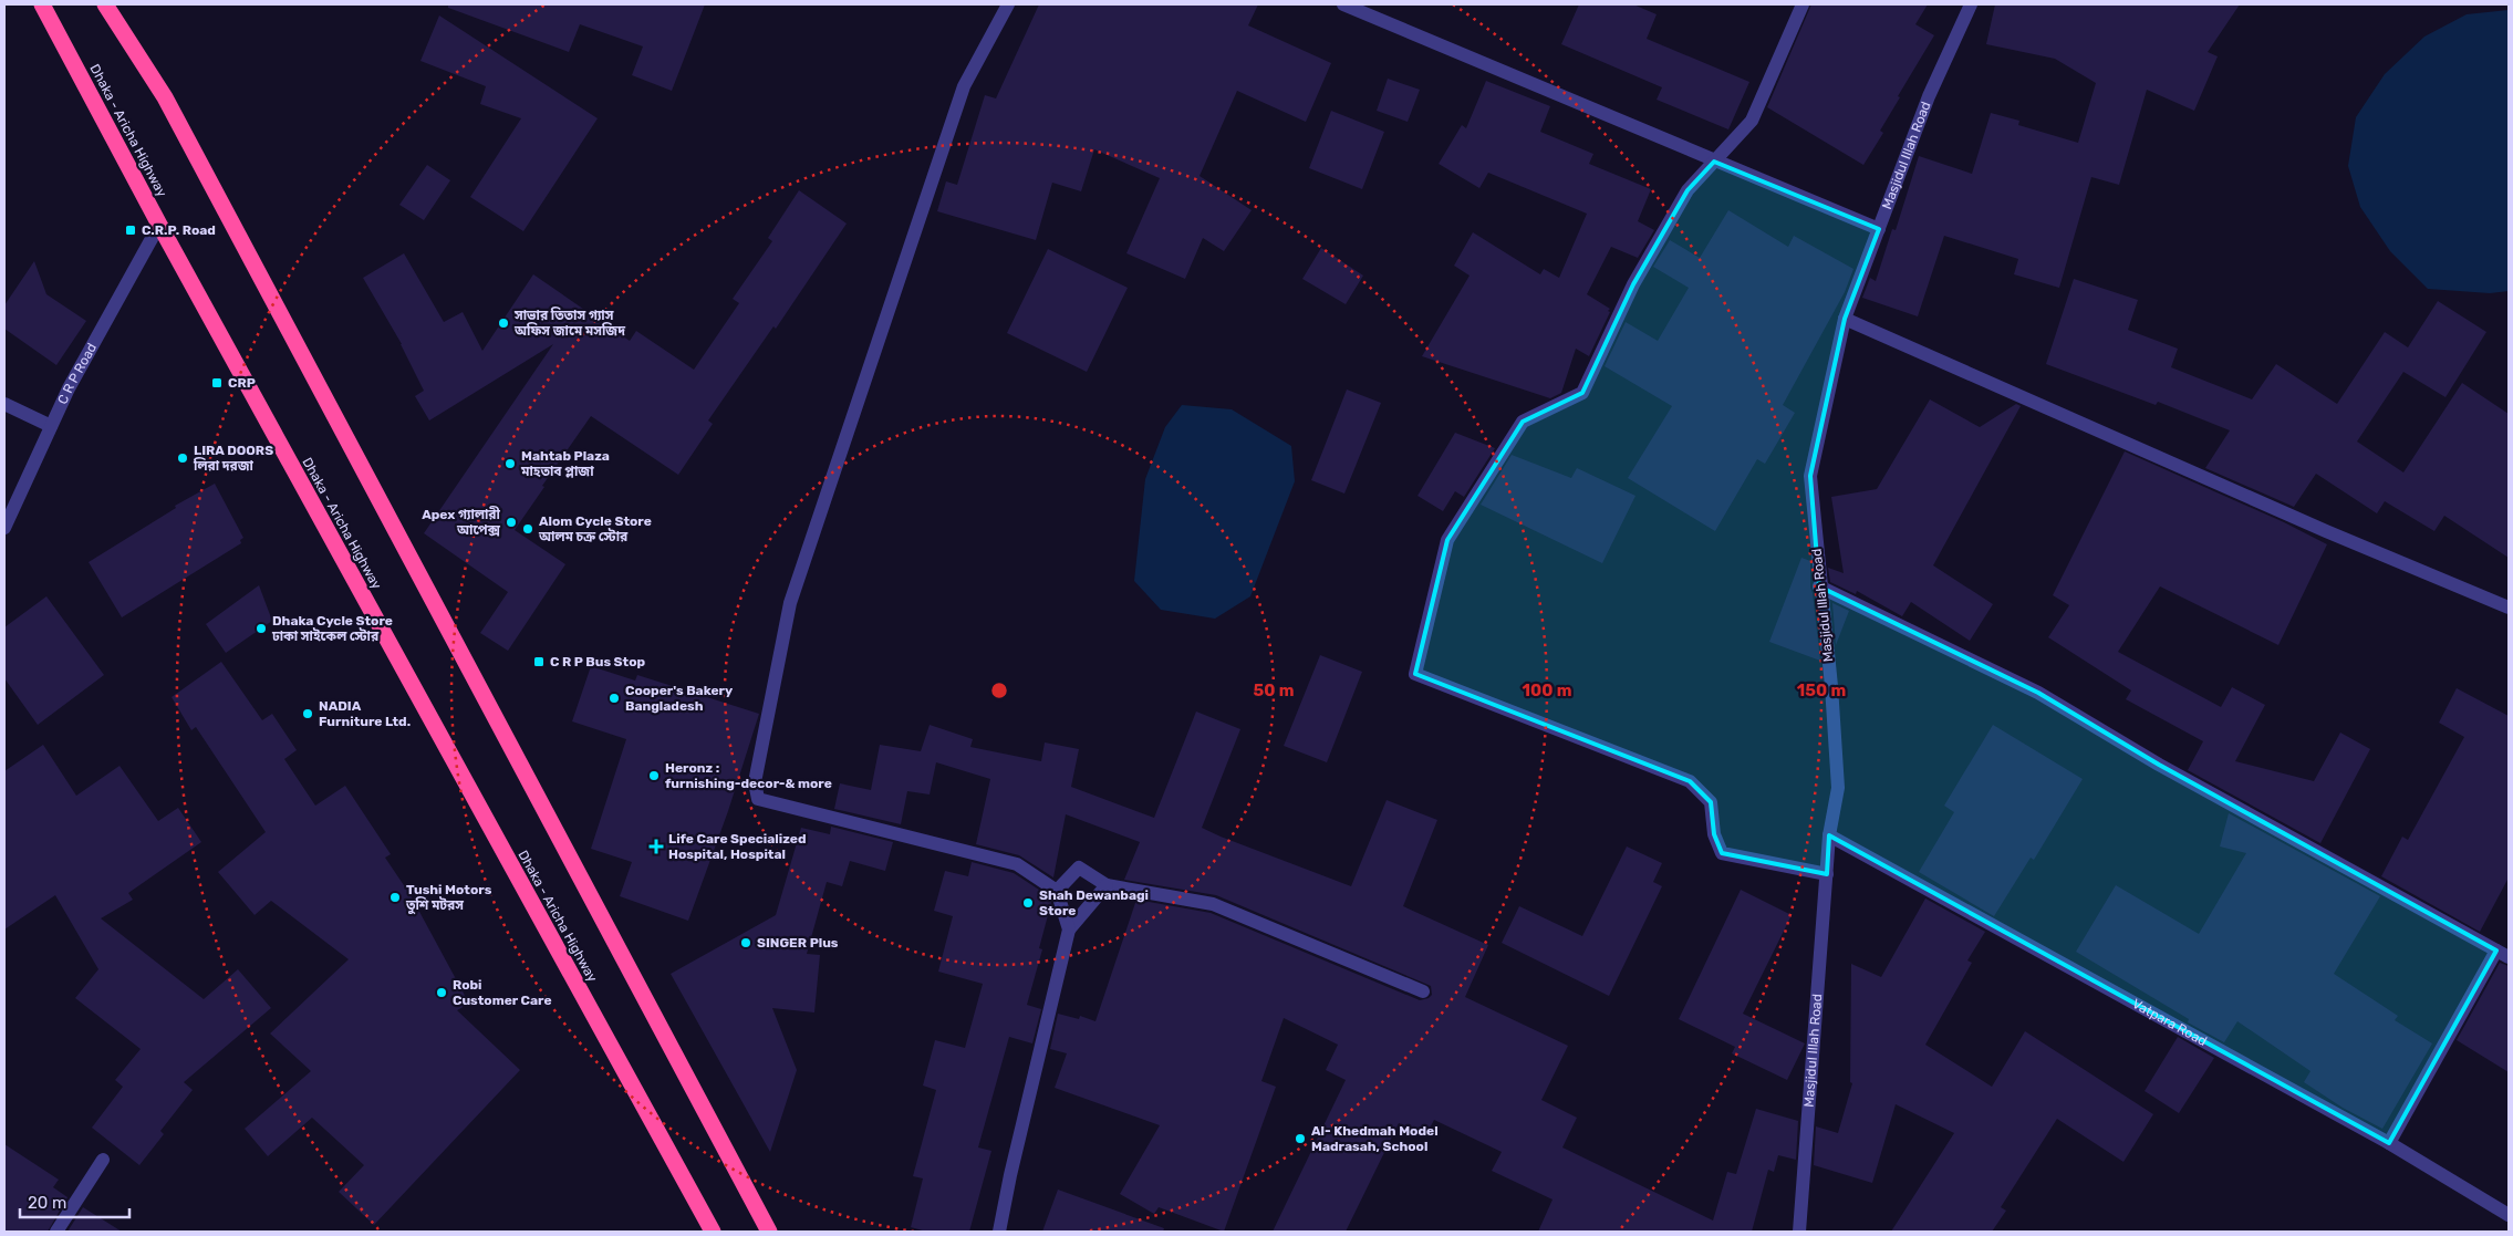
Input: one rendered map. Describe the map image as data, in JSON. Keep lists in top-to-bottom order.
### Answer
{
  "streets": {
    "highway": ["Dhaka - Aricha Highway"],
    "street": ["Masjidul Illah Road", "C R P Road", "Vatpara Road"]
  },
  "crossings": [
    ["Dhaka - Aricha Highway", "C R P Road"],
    ["Masjidul Illah Road", "Vatpara Road"]
  ],
  "places": {
    "transit": ["C.R.P. Road", "CRP", "C R P Bus Stop"],
    "other": [
      "সাভার তিতাস গ্যাস অফিস জামে মসজিদ",
      "LIRA DOORS লিরা দরজা",
      "Mahtab Plaza মাহতাব প্লাজা",
      "Apex গ্যালারী আপেক্স",
      "Alom Cycle Store আলম চক্র স্টোর",
      "Dhaka Cycle Store ঢাকা সাইকেল স্টোর",
      "Cooper's Bakery Bangladesh",
      "NADIA Furniture Ltd.",
      "Heronz : furnishing-decor-& more",
      "Tushi Motors তুশি মটরস",
      "Shah Dewanbagi Store",
      "SINGER Plus",
      "Robi Customer Care",
      "Al- Khedmah Model Madrasah, School"
    ],
    "health": ["Life Care Specialized Hospital, Hospital"]
  },
  "scale_bar": "20 m",
  "rings": ["50 m", "100 m", "150 m"]
}
